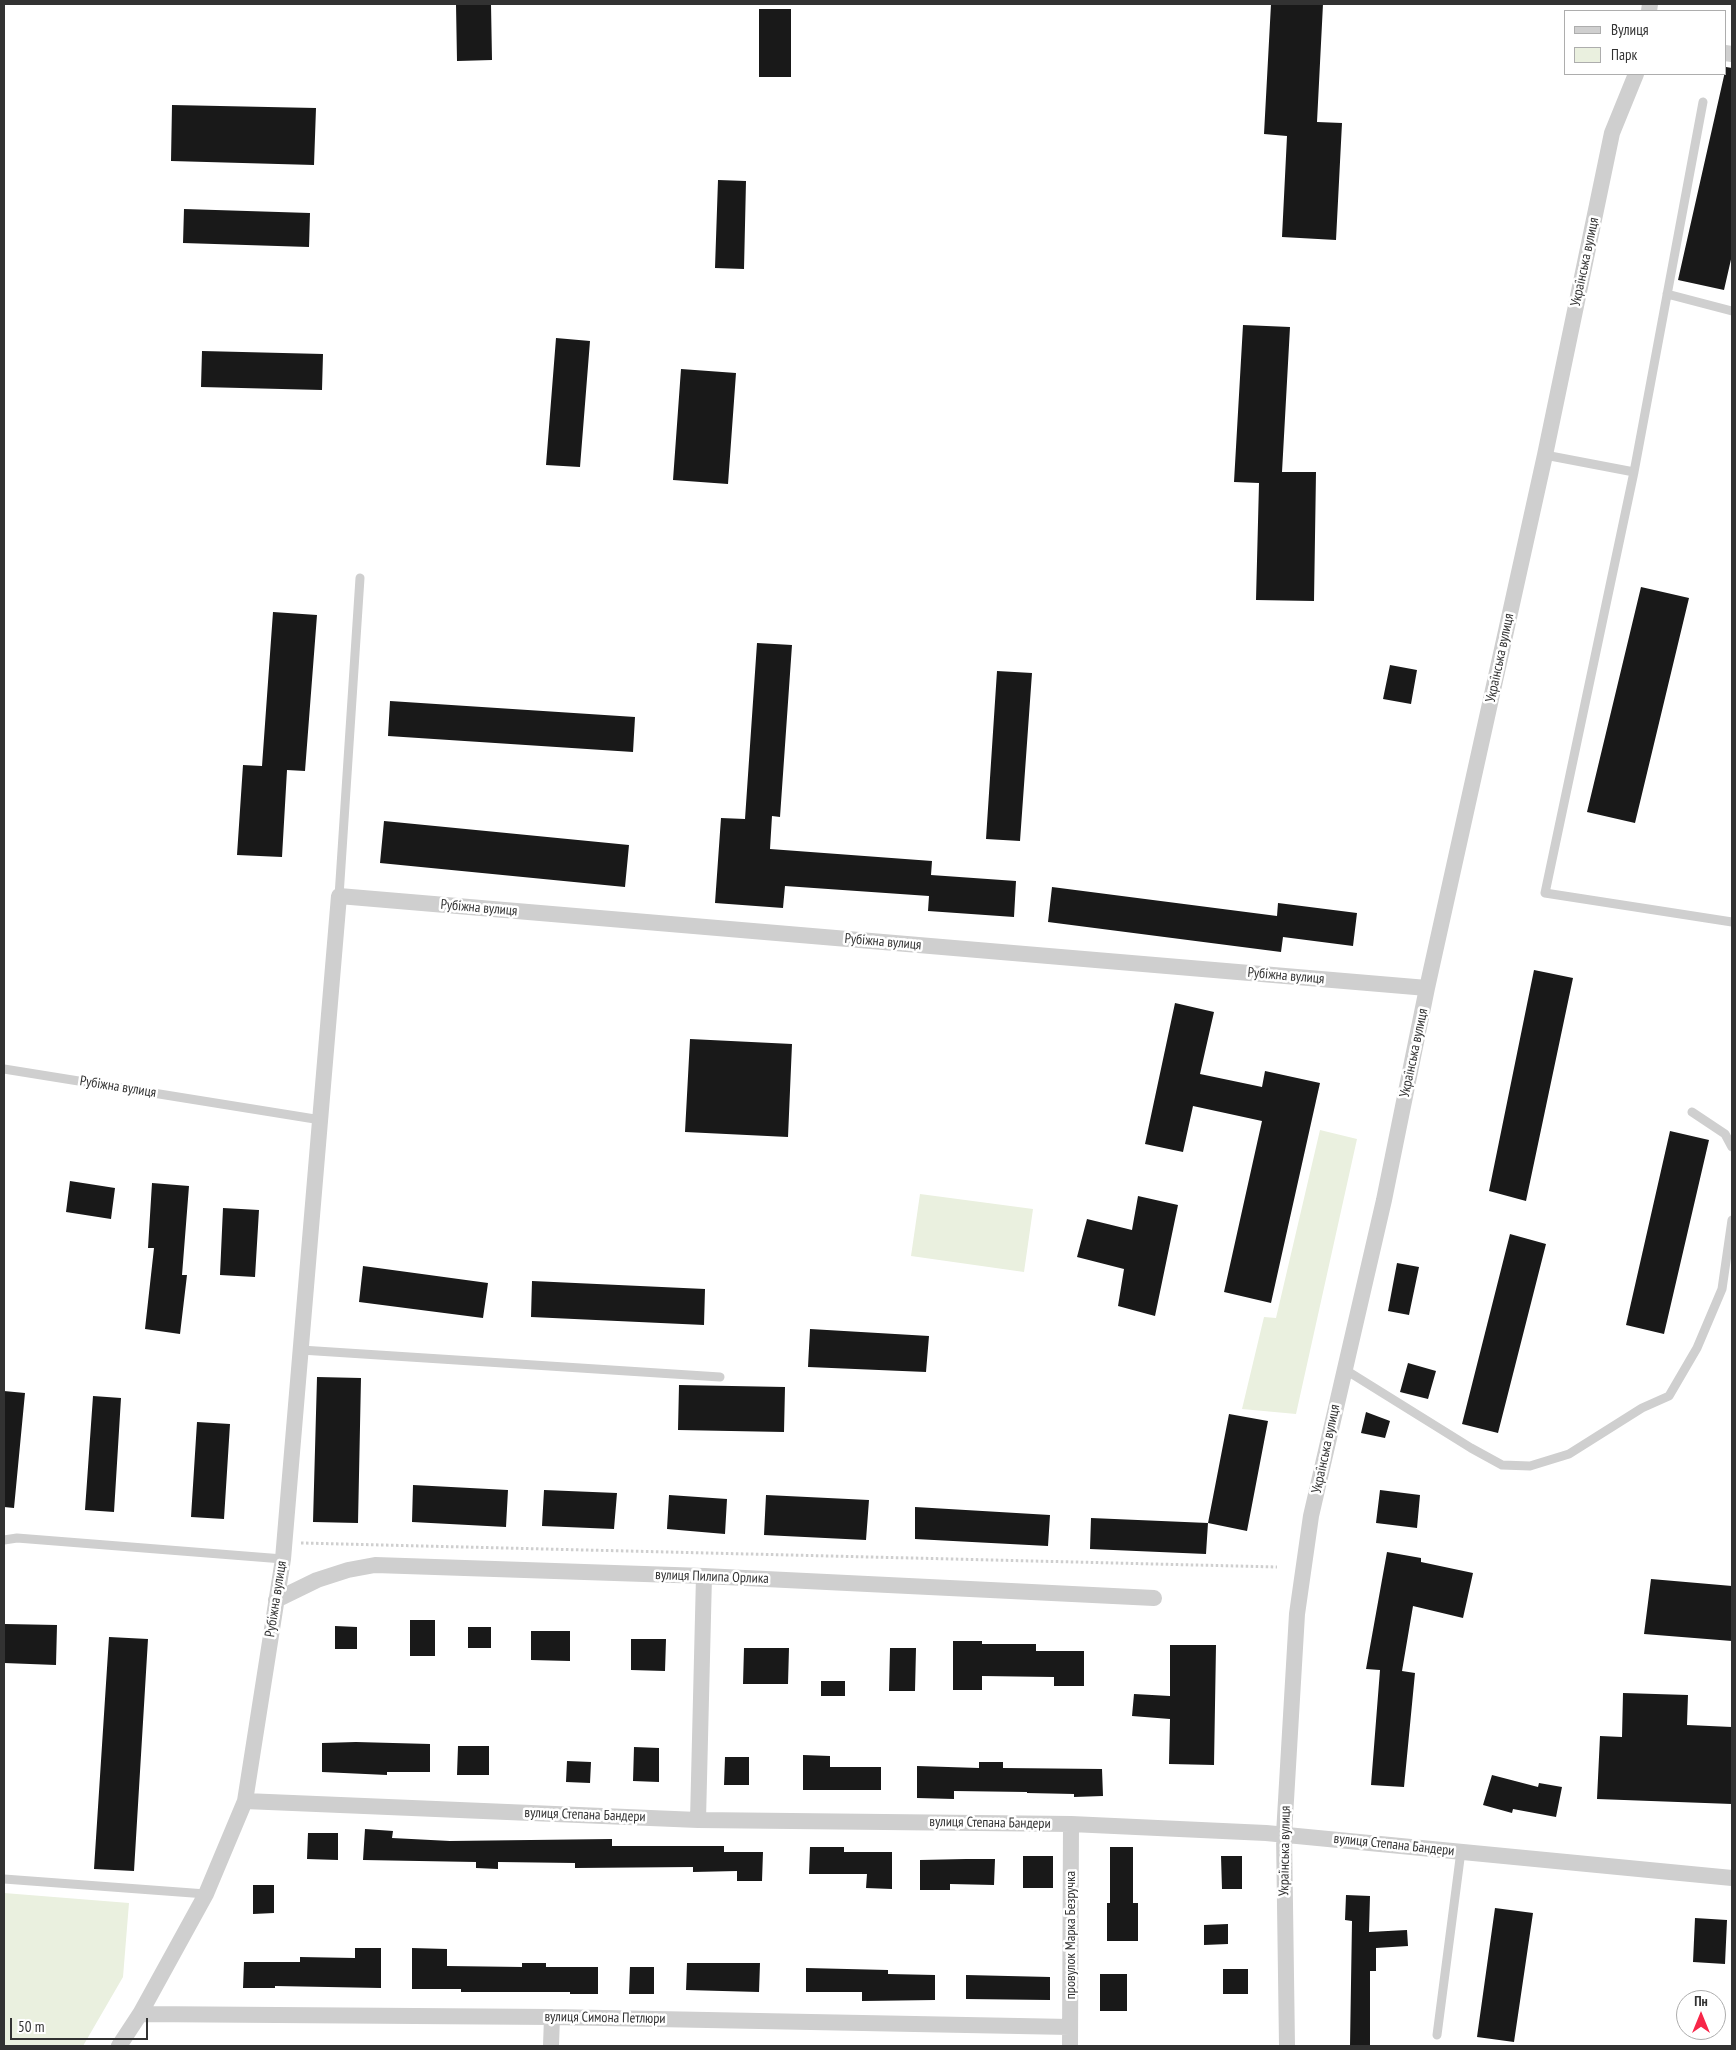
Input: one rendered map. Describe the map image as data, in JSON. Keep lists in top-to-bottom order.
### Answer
{
  "streets": {
    "street": [
      "Українська вулиця",
      "Рубіжна вулиця",
      "вулиця Пилипа Орлика",
      "вулиця Степана Бандери",
      "провулок Марка Безручка",
      "вулиця Симона Петлюри"
    ]
  },
  "crossings": [
    ["Українська вулиця", "Рубіжна вулиця"],
    ["Українська вулиця", "вулиця Степана Бандери"],
    ["Рубіжна вулиця", "вулиця Пилипа Орлика"],
    ["Рубіжна вулиця", "вулиця Степана Бандери"],
    ["Рубіжна вулиця", "вулиця Симона Петлюри"],
    ["вулиця Степана Бандери", "провулок Марка Безручка"],
    ["провулок Марка Безручка", "вулиця Симона Петлюри"]
  ],
  "legend": ["Вулиця", "Парк"],
  "scale_bar": "50 m",
  "north": "top"
}
